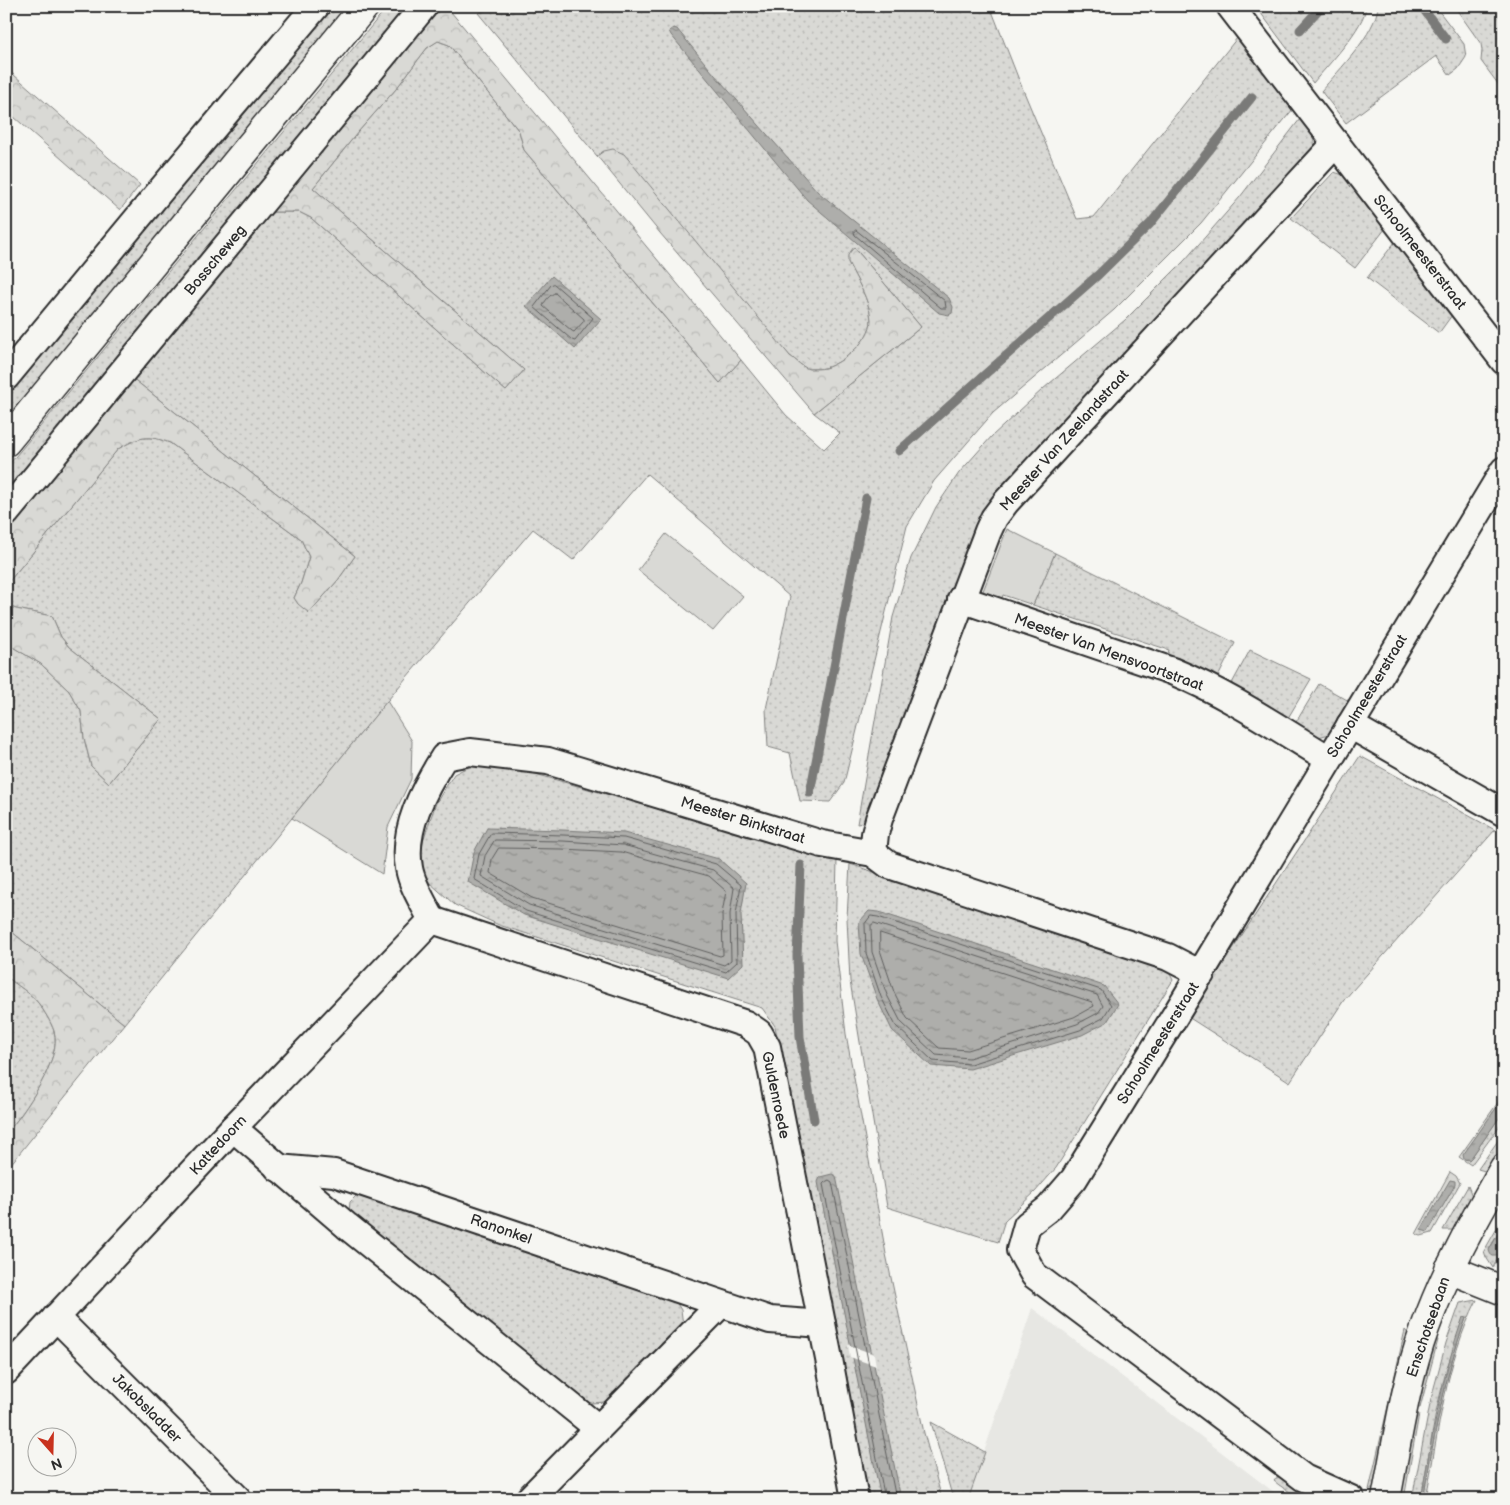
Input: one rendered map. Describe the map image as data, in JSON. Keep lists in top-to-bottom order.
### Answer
{
  "streets": {
    "main road": ["Enschotsebaan"],
    "street": [
      "Schoolmeesterstraat",
      "Bosscheweg",
      "Meester Van Zeelandstraat",
      "Meester Van Mensvoortstraat",
      "Meester Binkstraat",
      "Guldenroede",
      "Kattedoorn",
      "Ranonkel",
      "Jakobsladder"
    ]
  },
  "crossings": [
    ["Schoolmeesterstraat", "Meester Van Zeelandstraat"],
    ["Schoolmeesterstraat", "Meester Van Mensvoortstraat"],
    ["Schoolmeesterstraat", "Meester Binkstraat"],
    ["Meester Van Zeelandstraat", "Meester Van Mensvoortstraat"],
    ["Meester Van Zeelandstraat", "Meester Binkstraat"],
    ["Meester Binkstraat", "Guldenroede"],
    ["Meester Binkstraat", "Kattedoorn"],
    ["Guldenroede", "Kattedoorn"],
    ["Guldenroede", "Ranonkel"],
    ["Kattedoorn", "Jakobsladder"]
  ],
  "north": "bottom"
}
